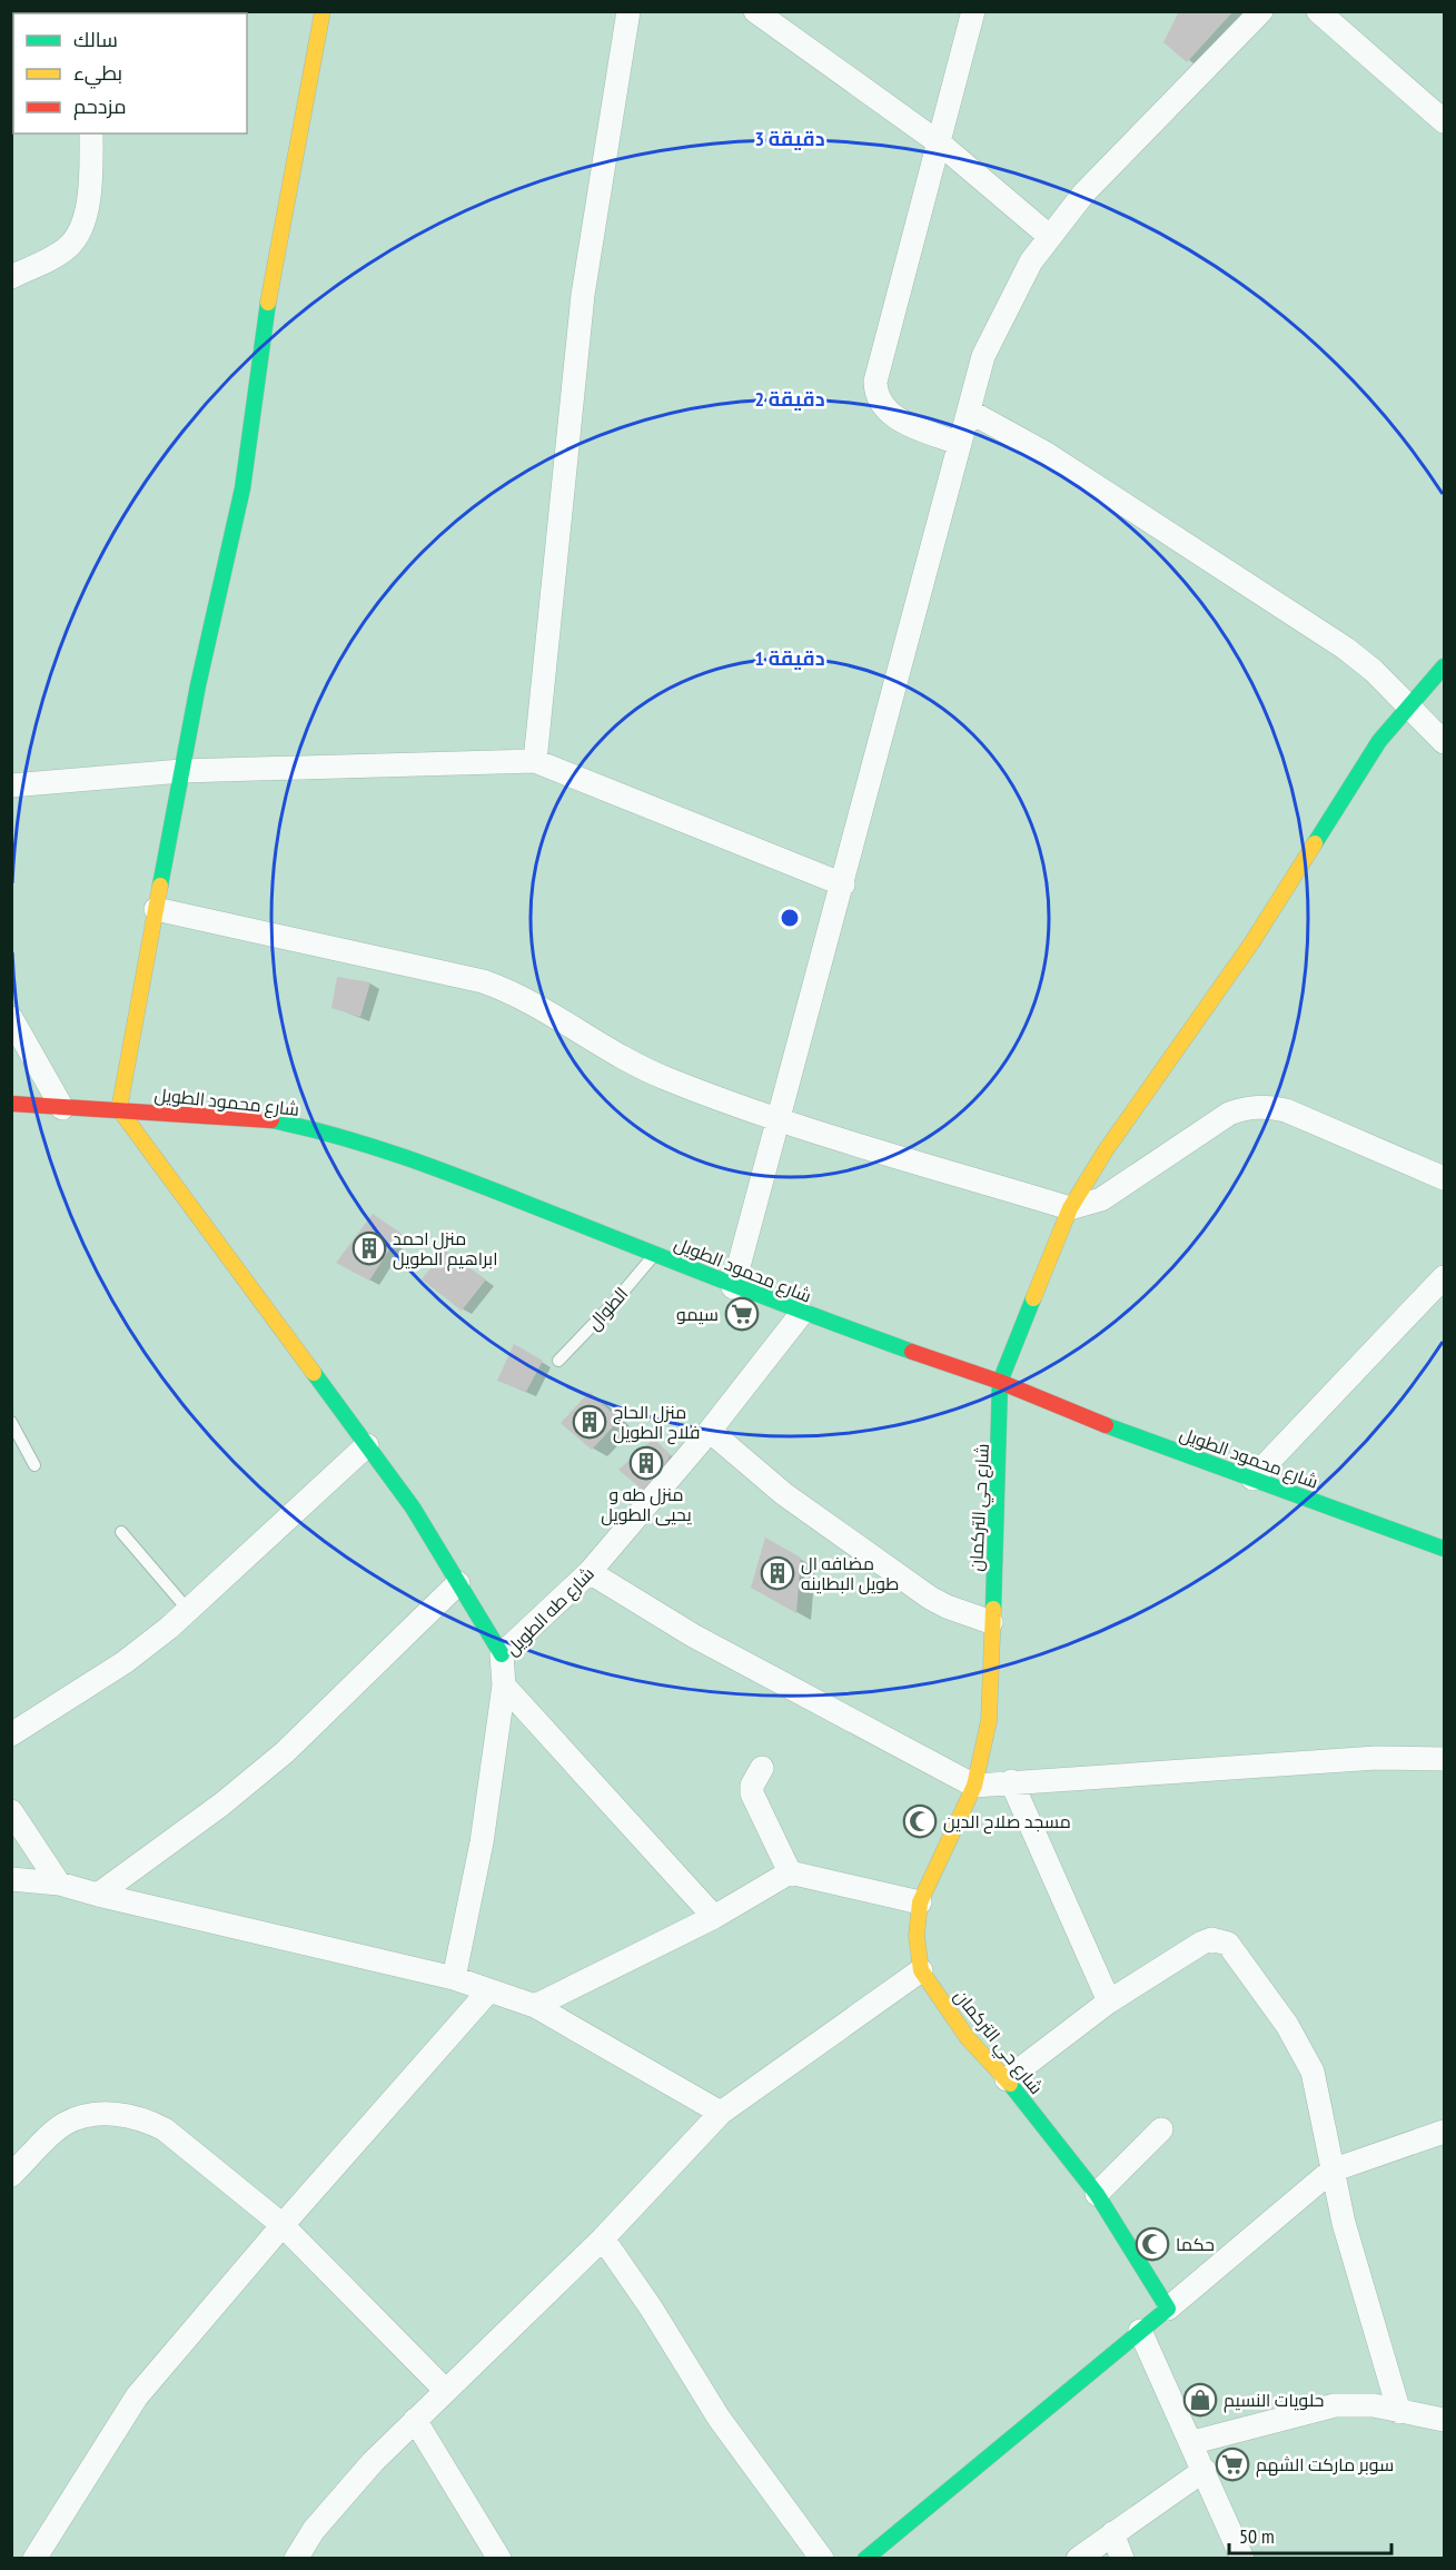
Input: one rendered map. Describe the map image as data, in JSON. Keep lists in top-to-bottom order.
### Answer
{
  "streets": {
    "street": ["شارع محمود الطويل", "شارع حي التركمان", "شارع طه الطويل"],
    "lane": ["الطوال"]
  },
  "crossings": [
    ["شارع محمود الطويل", "الطوال"],
    ["شارع محمود الطويل", "شارع حي التركمان"],
    ["شارع محمود الطويل", "شارع طه الطويل"]
  ],
  "places": {
    "building": [
      "منزل احمد ابراهيم الطويل",
      "منزل الحاج فلاح الطويل",
      "منزل طه و يحيى الطويل",
      "مضافه ال طويل البطاينه"
    ],
    "supermarket": ["سيمو", "سوبر ماركت الشهم"],
    "mosque": ["مسجد صلاح الدين", "حكما"],
    "shop": ["حلويات النسيم"]
  },
  "legend": ["سالك", "بطيء", "مزدحم"],
  "scale_bar": "50 m",
  "rings": ["3 دقيقة", "2 دقيقة", "1 دقيقة"]
}
